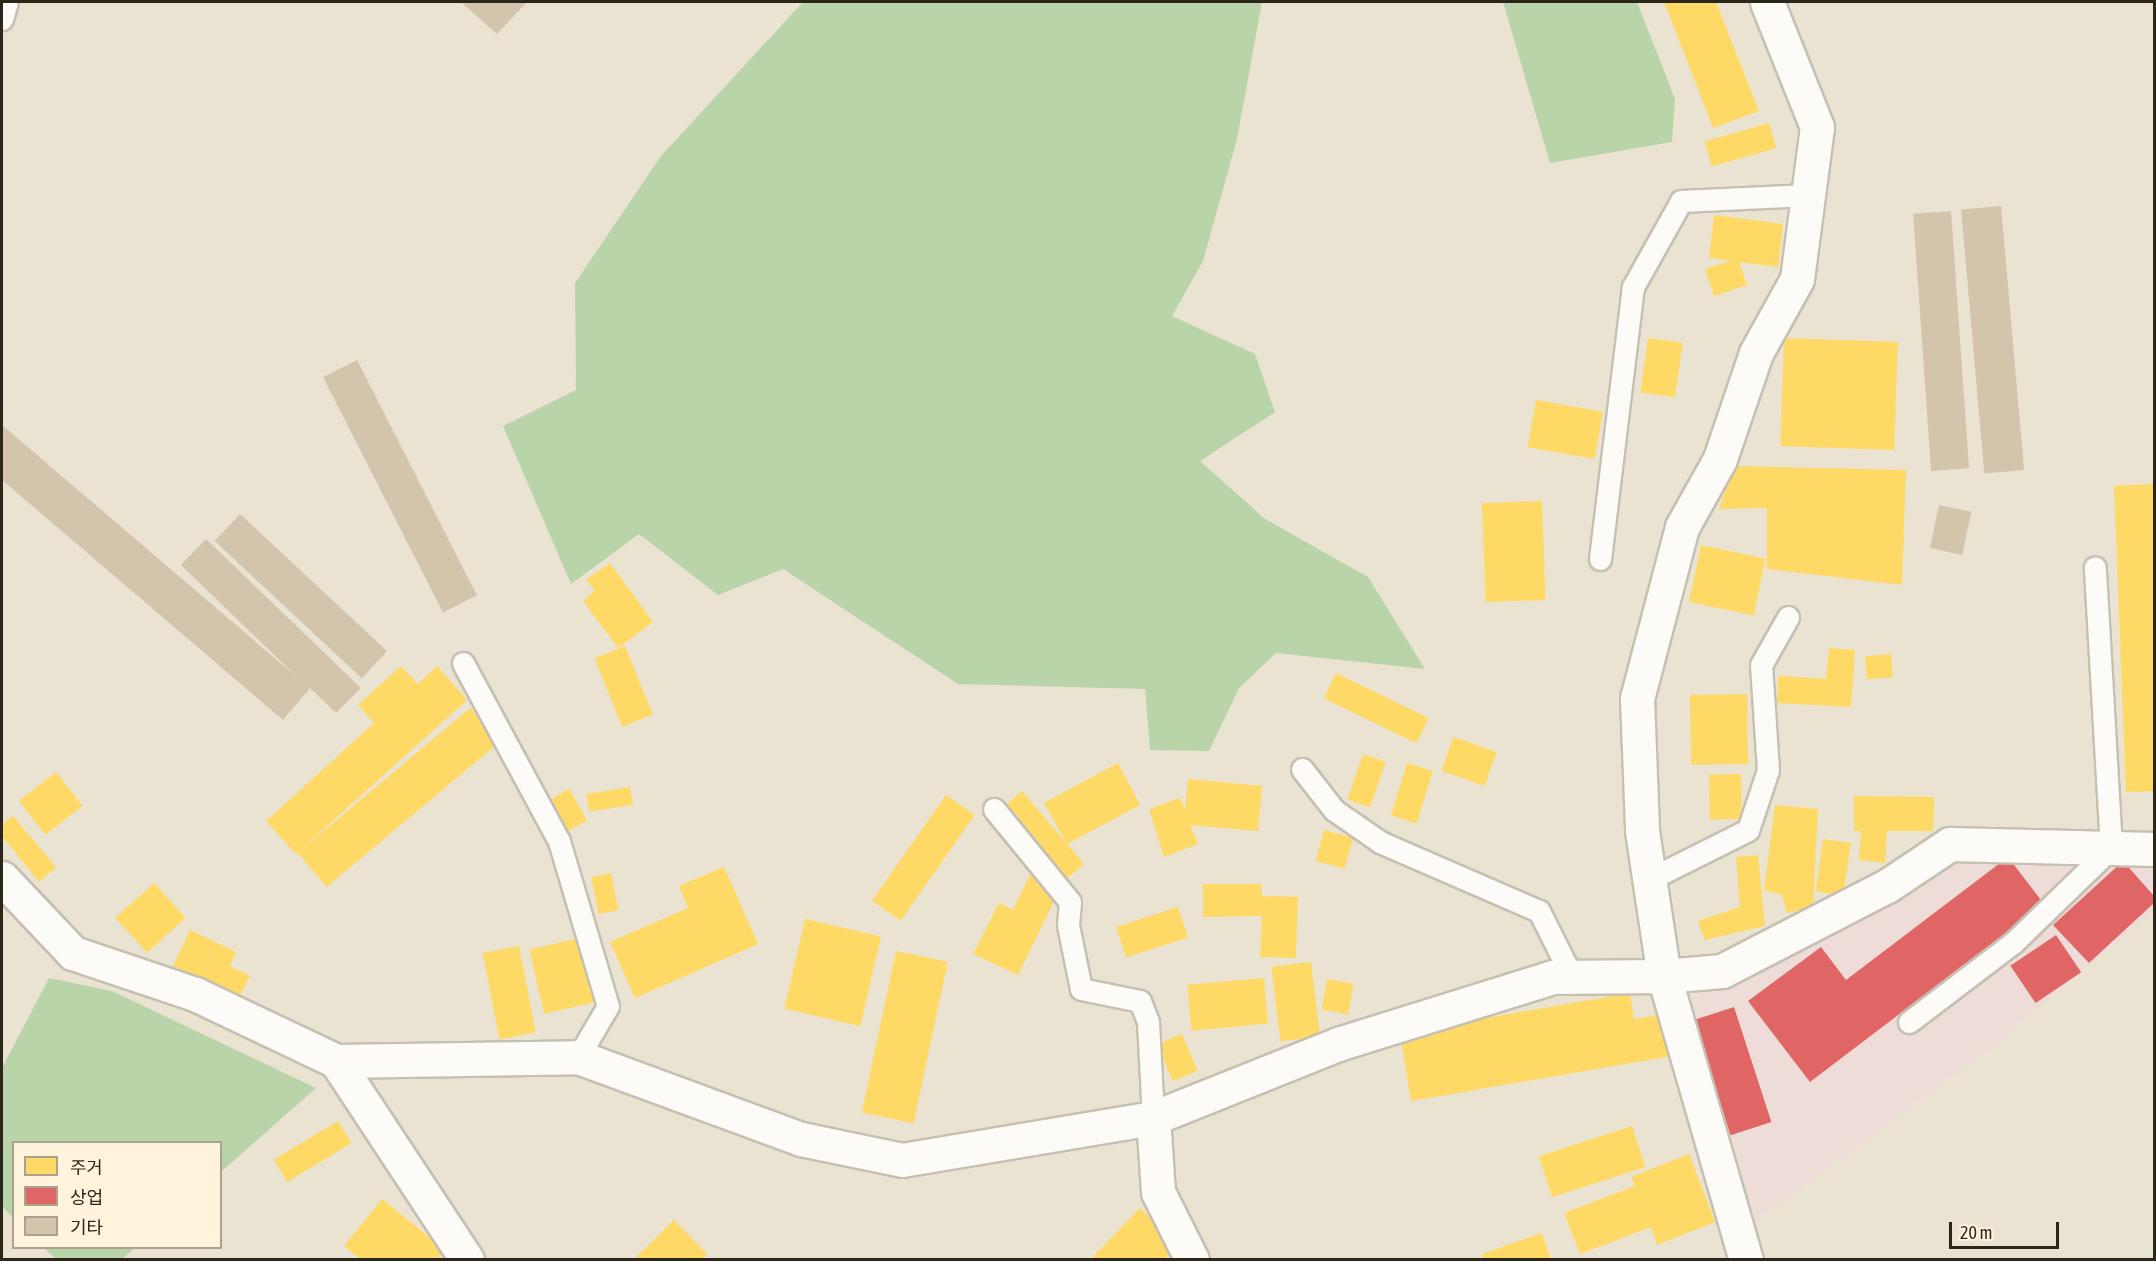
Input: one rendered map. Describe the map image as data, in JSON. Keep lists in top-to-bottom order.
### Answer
{
  "legend": ["주거", "상업", "기타"],
  "scale_bar": "20 m"
}
